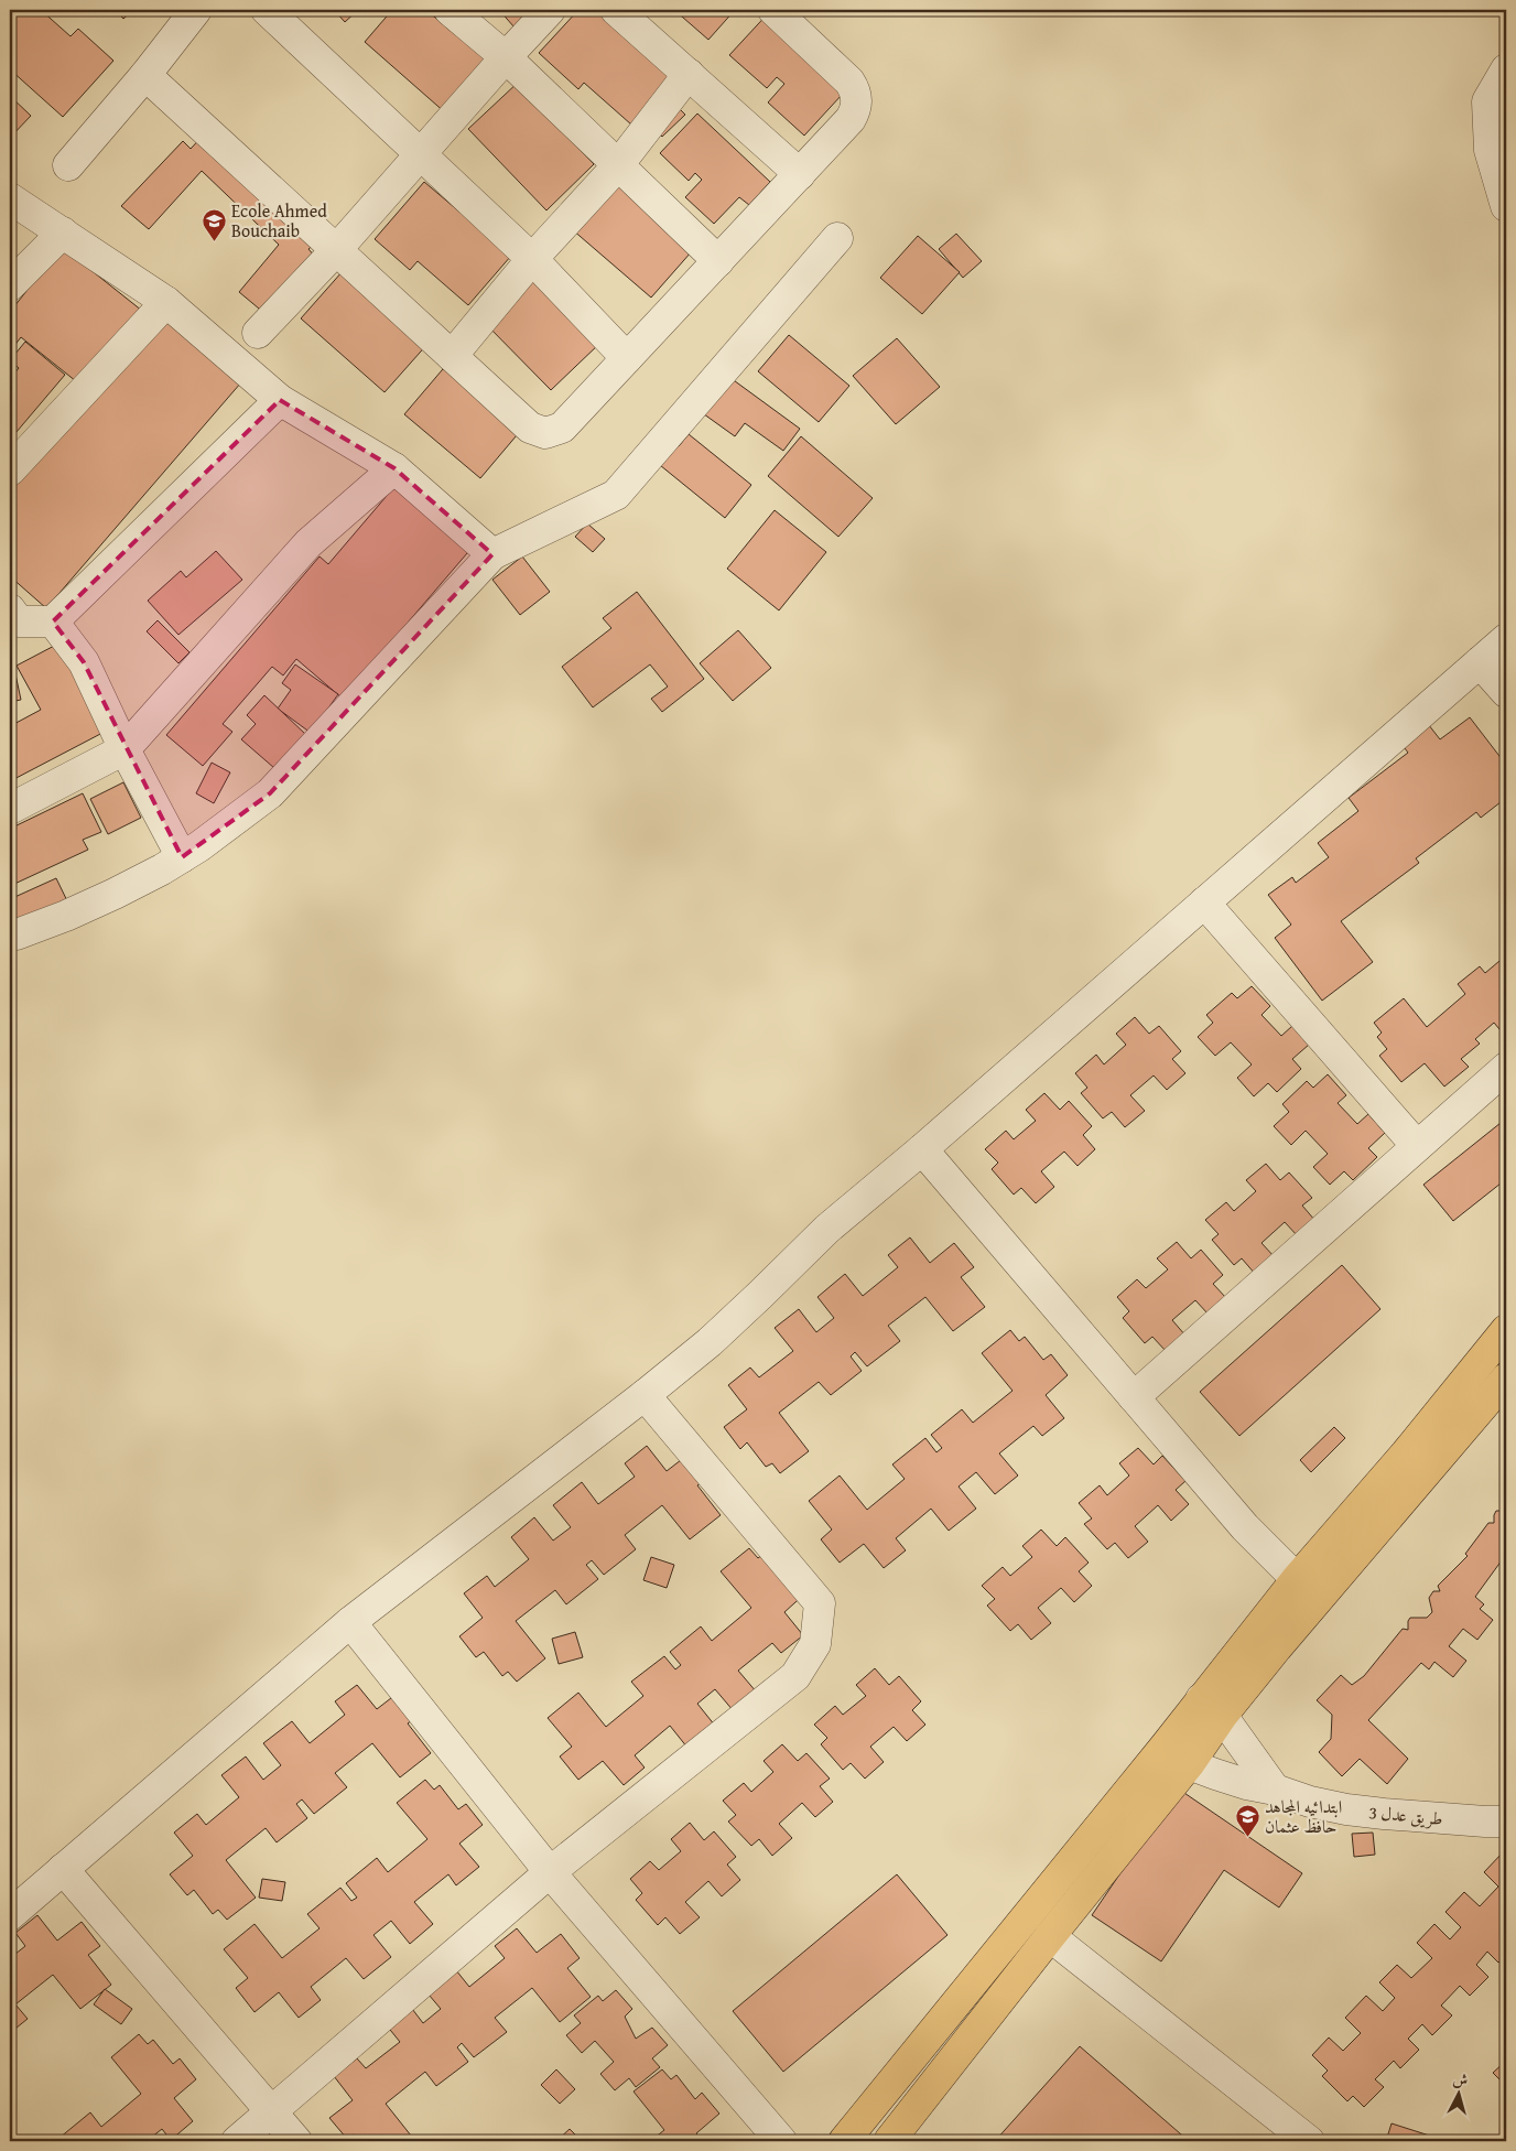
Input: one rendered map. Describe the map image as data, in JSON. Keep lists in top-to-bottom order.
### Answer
{
  "streets": {
    "street": ["طريق عدل 3"]
  },
  "places": {
    "school or university": ["Ecole Ahmed Bouchaib", "ابتدائيه المجاهد حافظ عثمان"]
  },
  "north": "top"
}
